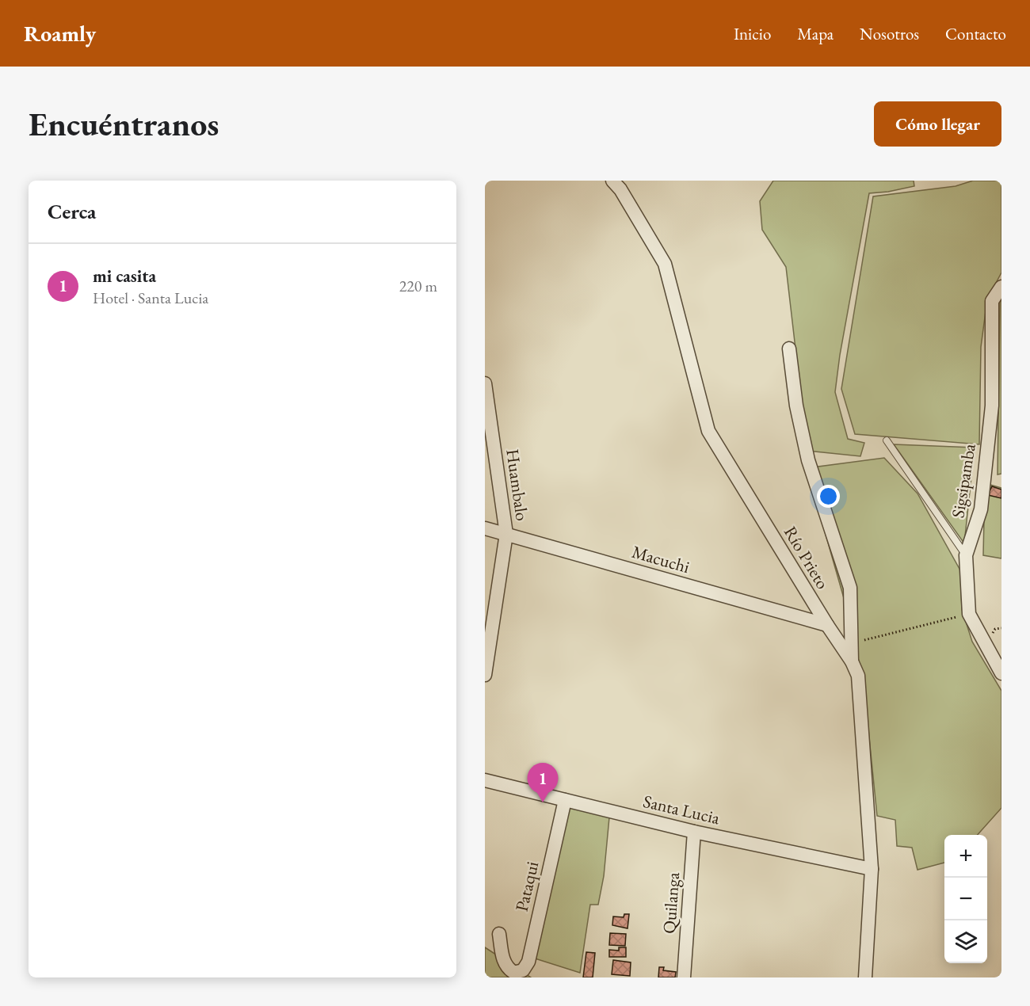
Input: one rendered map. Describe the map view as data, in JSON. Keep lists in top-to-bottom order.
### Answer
{
  "streets": {
    "street": [
      "Sigsipamba",
      "Huambalo",
      "Río Prieto",
      "Macuchi",
      "Santa Lucia",
      "Pataqui",
      "Quilanga"
    ]
  },
  "crossings": [
    ["Huambalo", "Macuchi"],
    ["Río Prieto", "Macuchi"],
    ["Río Prieto", "Santa Lucia"],
    ["Santa Lucia", "Pataqui"],
    ["Santa Lucia", "Quilanga"]
  ],
  "page": {
    "header": "Roamly",
    "nav": [
      "Inicio",
      "Mapa",
      "Nosotros",
      "Contacto"
    ],
    "buttons": "Cómo llegar",
    "title": "Encuéntranos",
    "heading": "Cerca",
    "list": [
      {
        "mark": "1",
        "name": "mi casita",
        "note": "Hotel · Santa Lucia",
        "value": "220 m"
      }
    ],
    "pins": "1",
    "map_buttons": ["+", "−"]
  }
}
